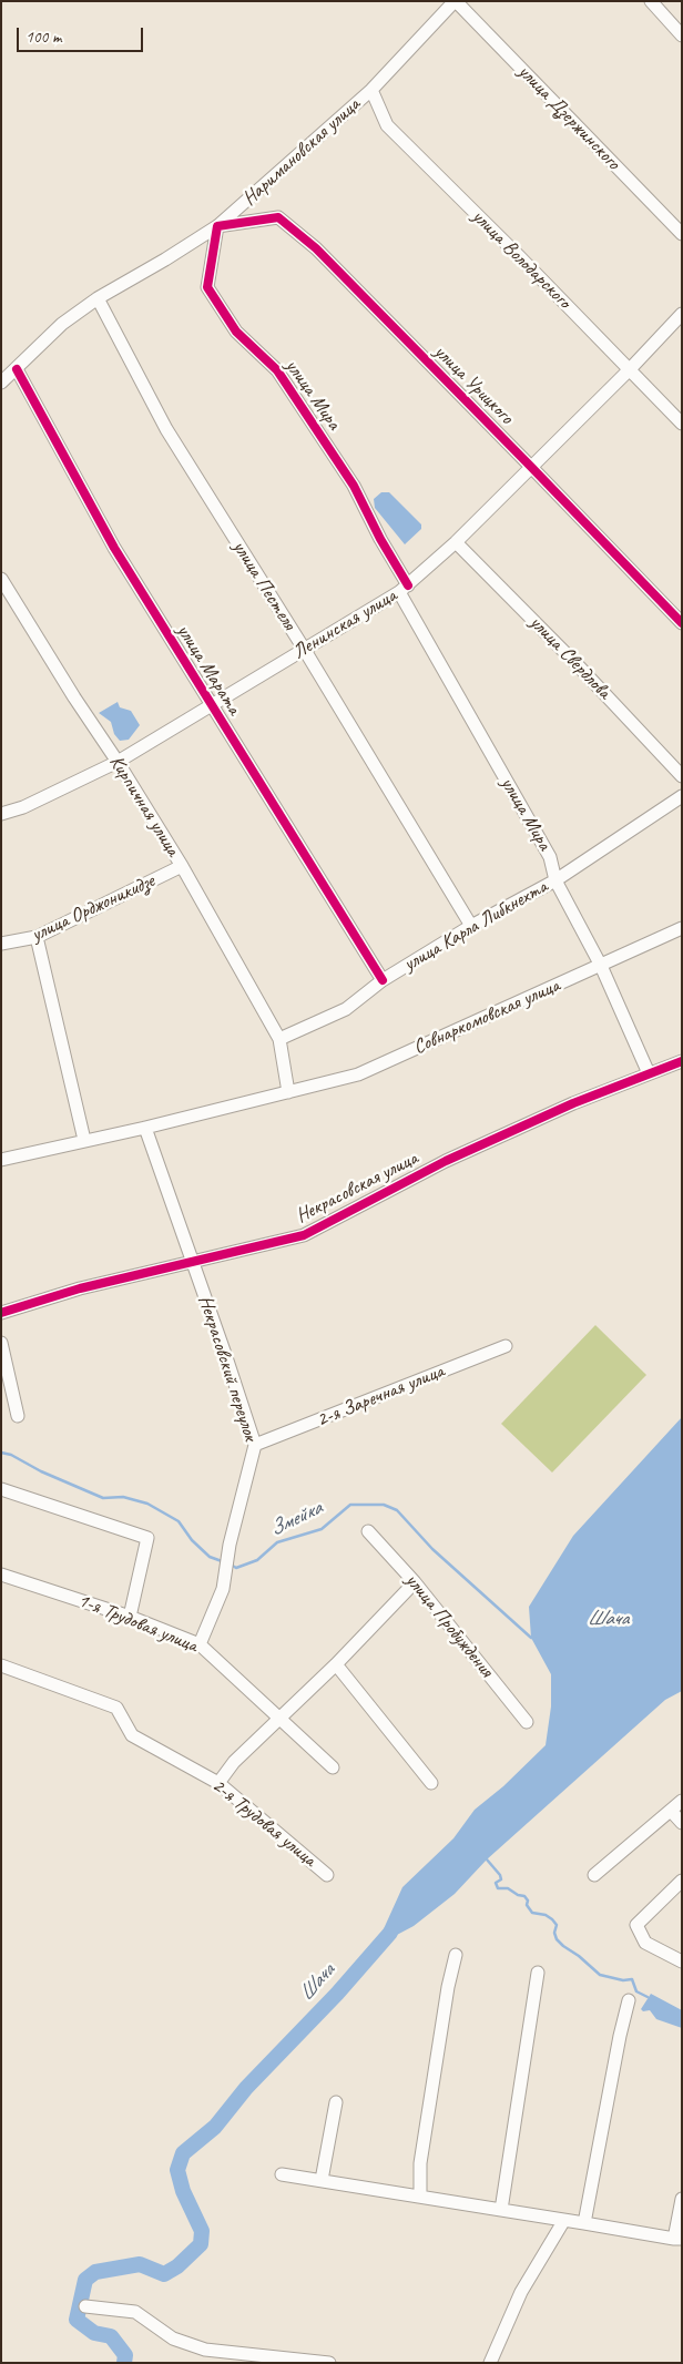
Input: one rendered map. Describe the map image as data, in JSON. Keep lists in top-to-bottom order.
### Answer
{
  "streets": {
    "street": [
      "улица Дзержинского",
      "Наримановская улица",
      "улица Володарского",
      "улица Урицкого",
      "улица Мира",
      "улица Пестеля",
      "Ленинская улица",
      "улица Свердлова",
      "улица Марата",
      "Кирпичная улица",
      "улица Орджоникидзе",
      "улица Карла Либкнехта",
      "Совнаркомовская улица",
      "Некрасовская улица",
      "Некрасовский переулок",
      "2-я Заречная улица",
      "1-я Трудовая улица",
      "улица Пробуждения",
      "2-я Трудовая улица"
    ]
  },
  "crossings": [
    ["улица Дзержинского", "Наримановская улица"],
    ["Наримановская улица", "улица Володарского"],
    ["Наримановская улица", "улица Урицкого"],
    ["Наримановская улица", "улица Мира"],
    ["Наримановская улица", "улица Пестеля"],
    ["Наримановская улица", "улица Марата"],
    ["улица Володарского", "Ленинская улица"],
    ["улица Урицкого", "улица Мира"],
    ["улица Урицкого", "Ленинская улица"],
    ["улица Мира", "Ленинская улица"],
    ["улица Мира", "улица Карла Либкнехта"],
    ["улица Мира", "Совнаркомовская улица"],
    ["улица Мира", "Некрасовская улица"],
    ["улица Пестеля", "Ленинская улица"],
    ["улица Пестеля", "улица Карла Либкнехта"],
    ["Ленинская улица", "улица Свердлова"],
    ["Ленинская улица", "улица Марата"],
    ["Ленинская улица", "Кирпичная улица"],
    ["улица Марата", "улица Карла Либкнехта"],
    ["Кирпичная улица", "улица Орджоникидзе"],
    ["Кирпичная улица", "улица Карла Либкнехта"],
    ["Некрасовская улица", "Некрасовский переулок"],
    ["Некрасовский переулок", "2-я Заречная улица"],
    ["Некрасовский переулок", "1-я Трудовая улица"]
  ],
  "water": ["Змейка", "Шача"],
  "scale_bar": "100 m"
}
